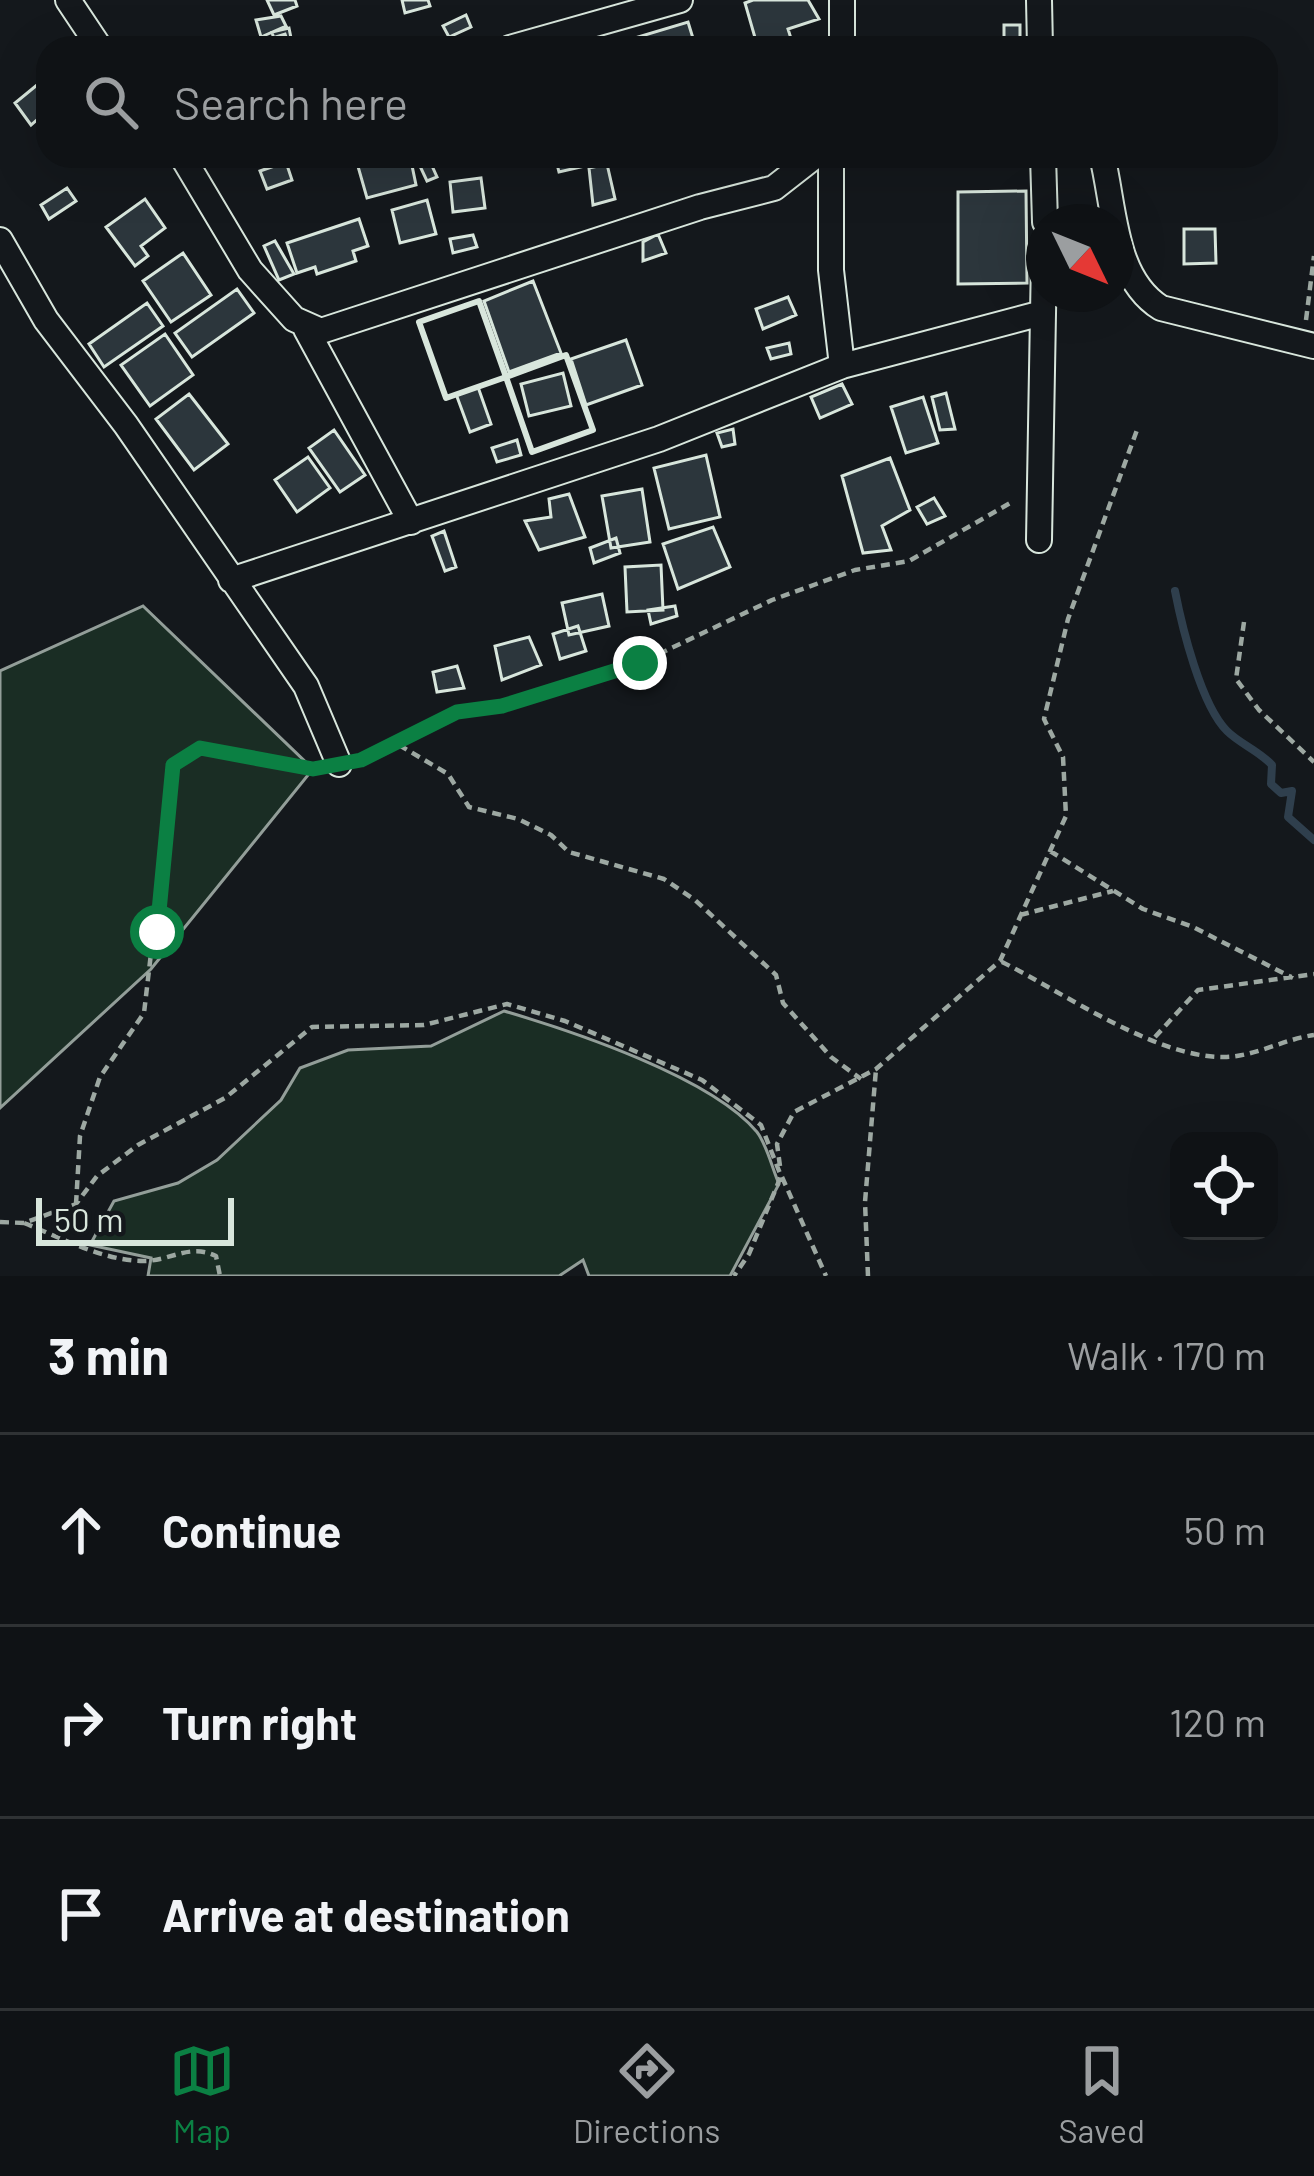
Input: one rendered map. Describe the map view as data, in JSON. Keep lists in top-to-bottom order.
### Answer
{
  "scale_bar": "50 m",
  "north": "bottom right",
  "page": {
    "search": "Search here",
    "scale": "50 m",
    "heading": ["3 min", "Walk · 170 m"],
    "list": [
      ["Continue", "50 m"],
      ["Turn right", "120 m"],
      "Arrive at destination"
    ],
    "nav": ["Map", "Directions", "Saved"]
  }
}
